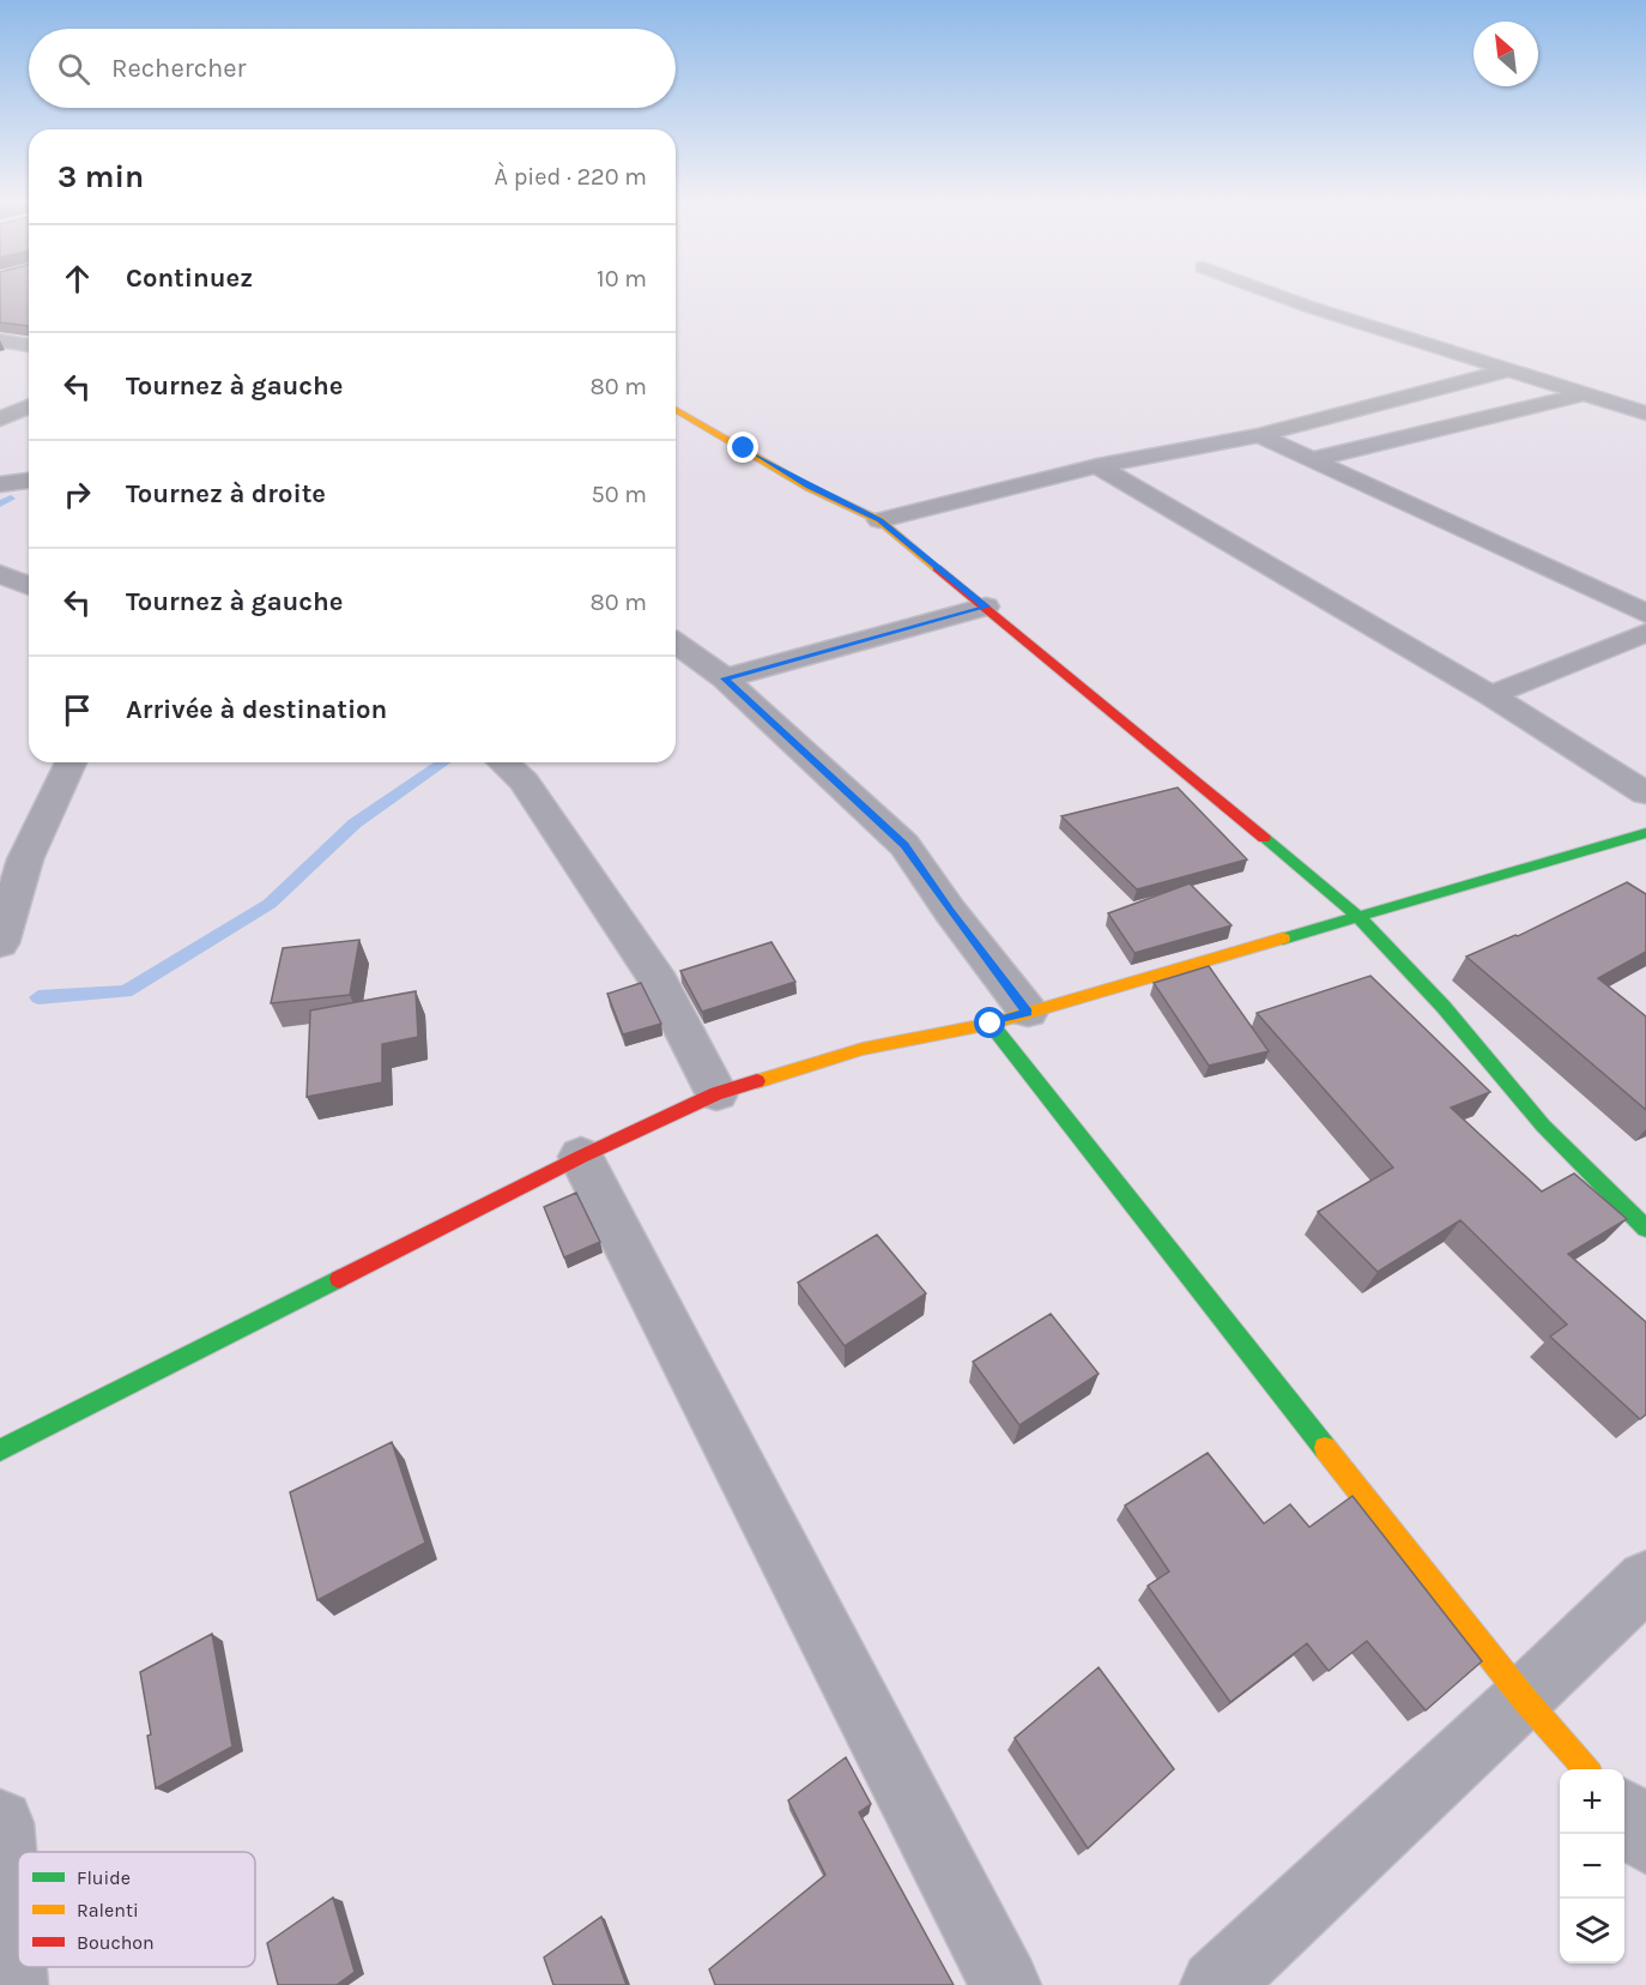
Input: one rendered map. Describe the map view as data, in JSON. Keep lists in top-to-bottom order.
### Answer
{
  "legend": ["Fluide", "Ralenti", "Bouchon"],
  "north": "top left",
  "page": {
    "search": "Rechercher",
    "heading": ["3 min", "À pied · 220 m"],
    "list": [
      ["Continuez", "10 m"],
      ["Tournez à gauche", "80 m"],
      ["Tournez à droite", "50 m"],
      ["Tournez à gauche", "80 m"],
      "Arrivée à destination"
    ],
    "map_buttons": ["+", "−"]
  }
}
